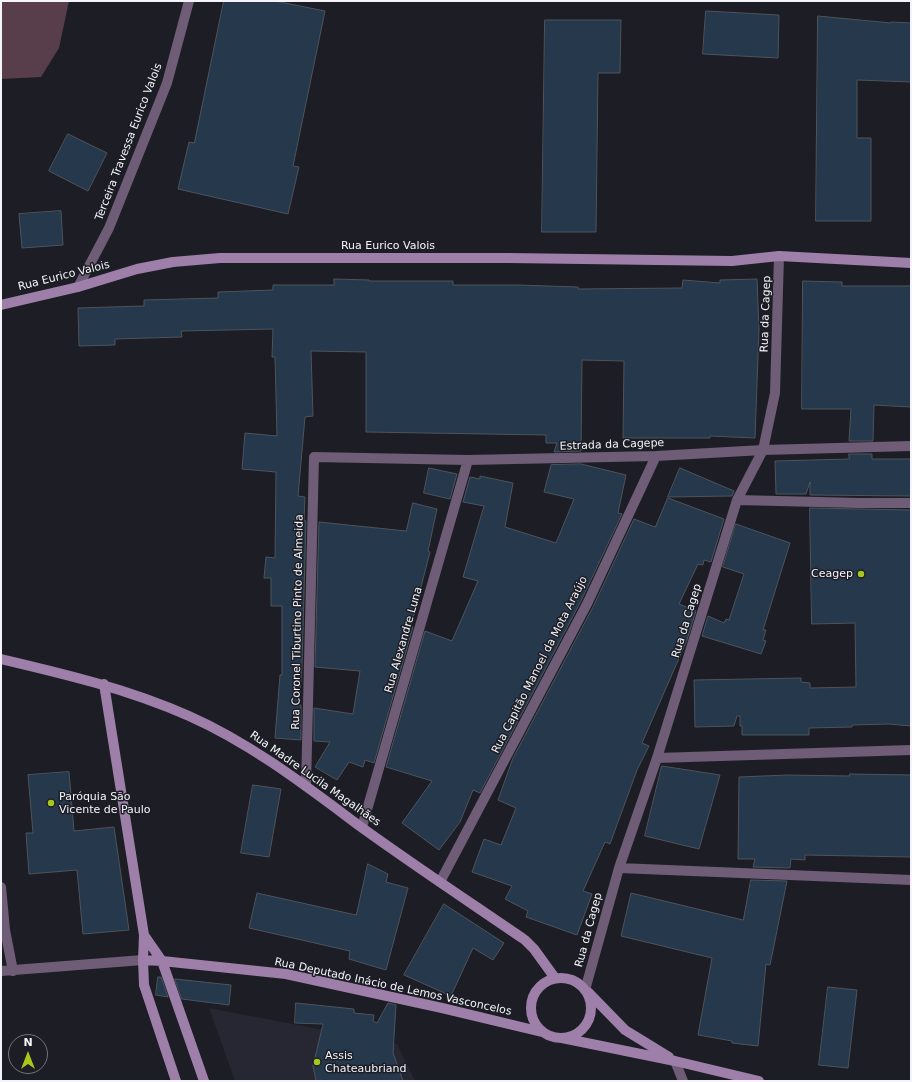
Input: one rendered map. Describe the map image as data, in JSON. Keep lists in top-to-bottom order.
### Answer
{
  "streets": {
    "main road": ["Rua Eurico Valois", "Rua Madre Lucila Magalhães", "Rua Deputado Inácio de Lemos Vasconcelos"],
    "street": [
      "Terceira Travessa Eurico Valois",
      "Rua da Cagep",
      "Estrada da Cagepe",
      "Rua Coronel Tiburtino Pinto de Almeida",
      "Rua Alexandre Luna",
      "Rua Capitão Manoel da Mota Araújo"
    ]
  },
  "crossings": [
    ["Terceira Travessa Eurico Valois", "Rua Eurico Valois"],
    ["Rua Eurico Valois", "Rua da Cagep"],
    ["Rua da Cagep", "Estrada da Cagepe"],
    ["Rua da Cagep", "Rua Madre Lucila Magalhães"],
    ["Rua da Cagep", "Rua Deputado Inácio de Lemos Vasconcelos"],
    ["Estrada da Cagepe", "Rua Coronel Tiburtino Pinto de Almeida"],
    ["Estrada da Cagepe", "Rua Alexandre Luna"],
    ["Estrada da Cagepe", "Rua Capitão Manoel da Mota Araújo"],
    ["Rua Coronel Tiburtino Pinto de Almeida", "Rua Madre Lucila Magalhães"],
    ["Rua Alexandre Luna", "Rua Madre Lucila Magalhães"],
    ["Rua Capitão Manoel da Mota Araújo", "Rua Madre Lucila Magalhães"],
    ["Rua Madre Lucila Magalhães", "Rua Deputado Inácio de Lemos Vasconcelos"]
  ],
  "places": ["Ceagep", "Paróquia São Vicente de Paulo", "Assis Chateaubriand"],
  "north": "top"
}
